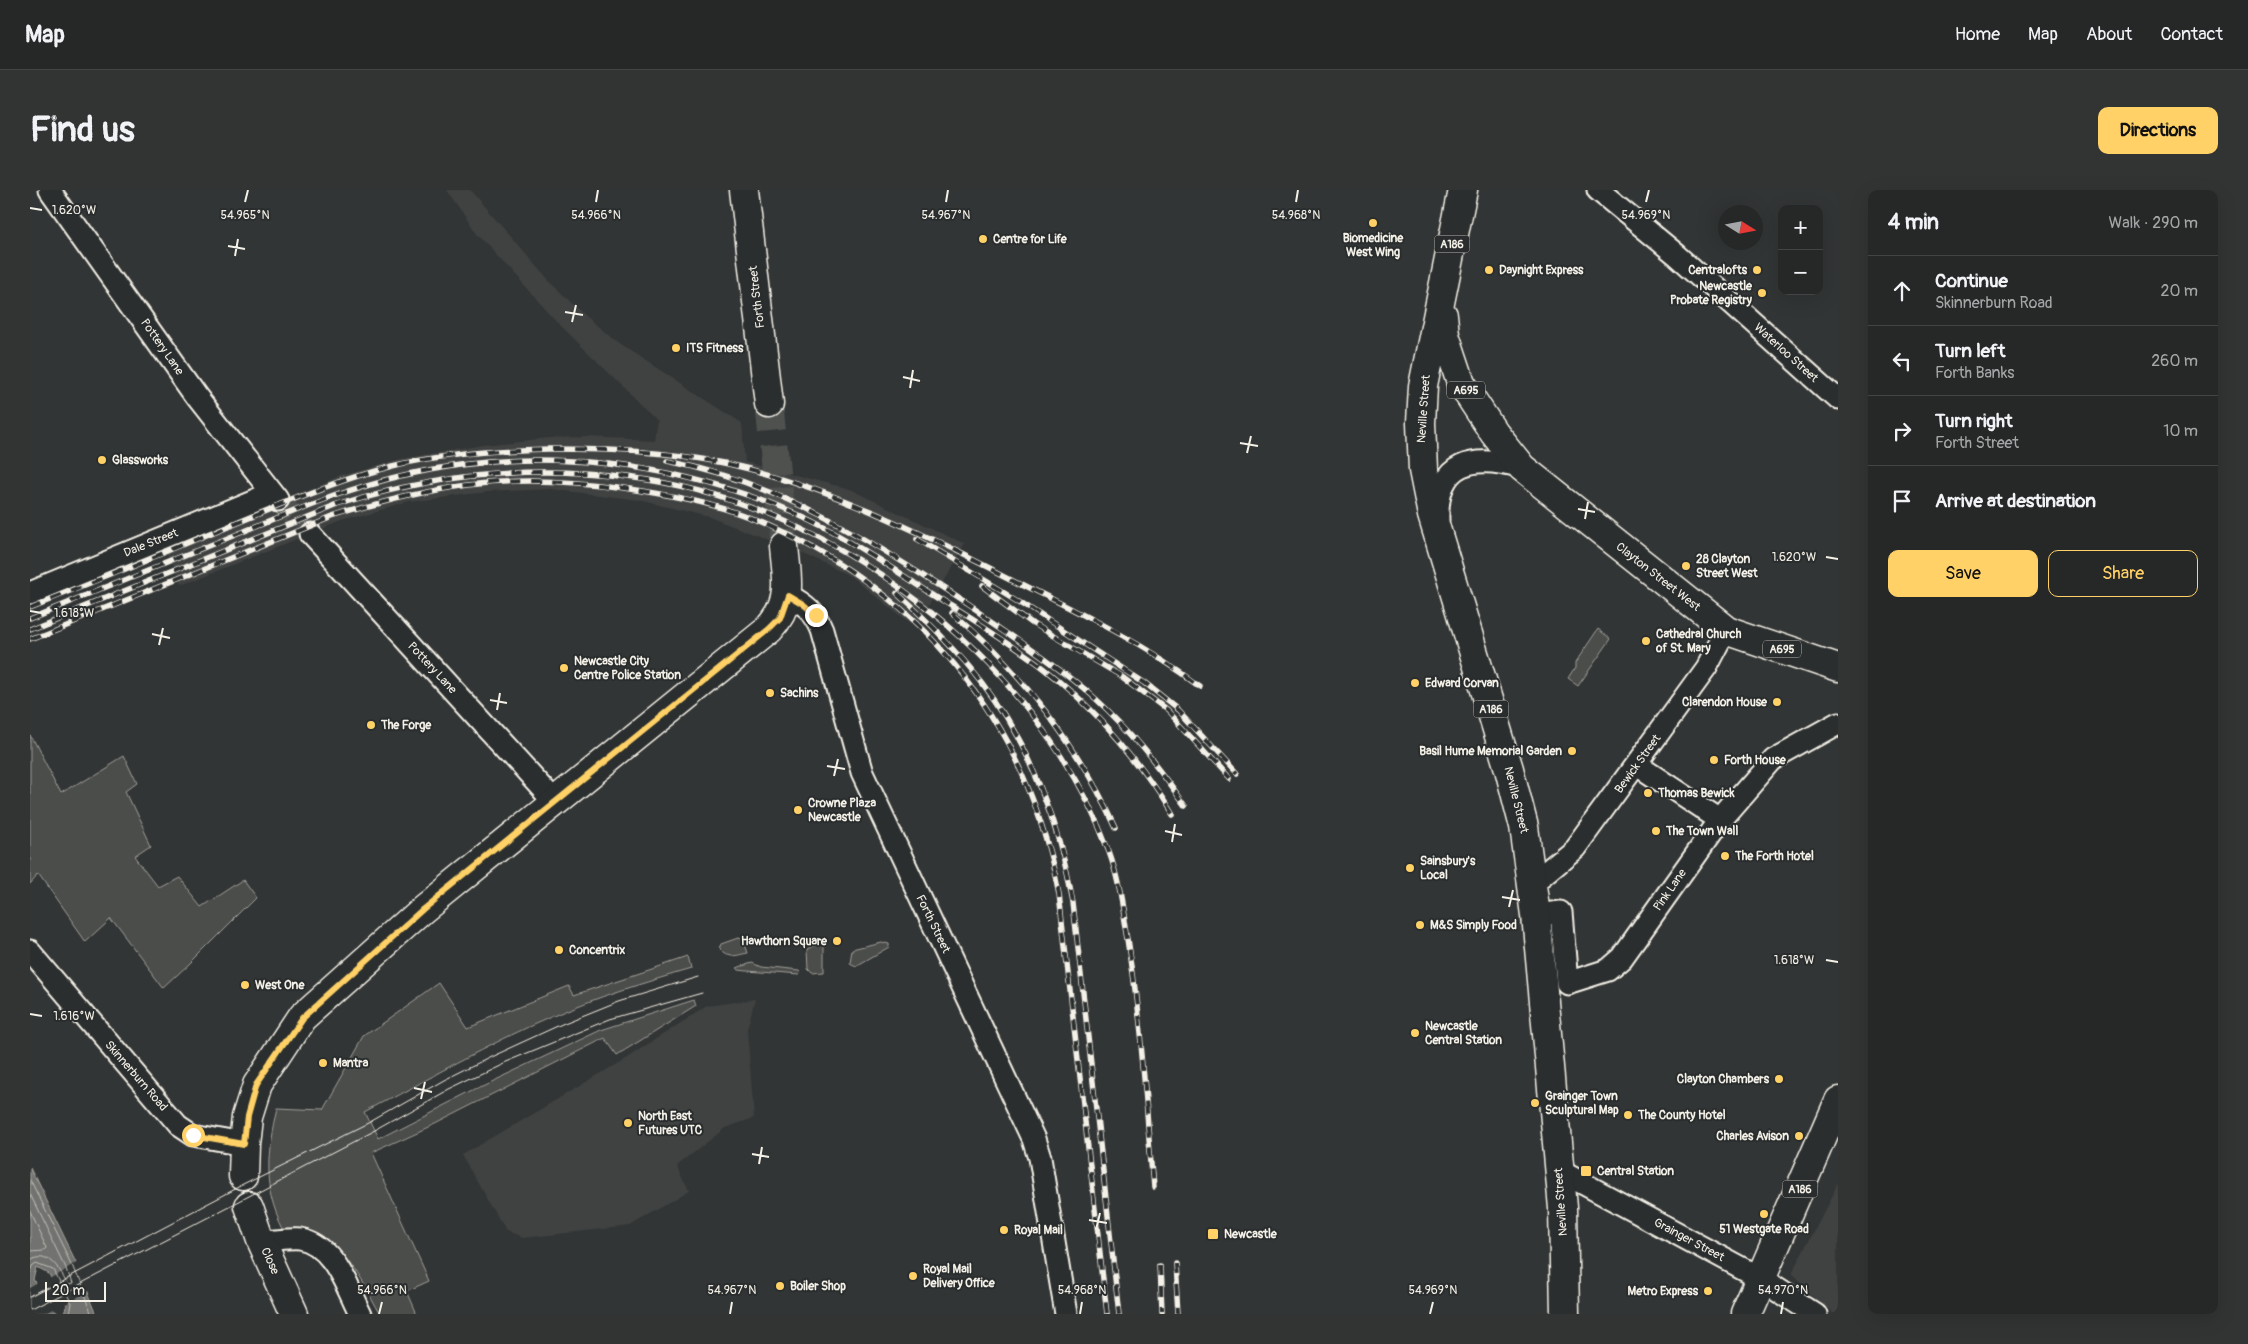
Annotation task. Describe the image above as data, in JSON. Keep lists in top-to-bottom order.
{
  "streets": {
    "main road": [
      "A186",
      "Forth Street",
      "A695",
      "Neville Street",
      "Clayton Street West",
      "Close"
    ],
    "street": [
      "Pottery Lane",
      "Waterloo Street",
      "Dale Street",
      "Bewick Street",
      "Pink Lane",
      "Skinnerburn Road",
      "Grainger Street"
    ]
  },
  "crossings": [
    ["A186", "Neville Street"],
    ["A186", "Clayton Street West"],
    ["A186", "Grainger Street"],
    ["Pottery Lane", "Dale Street"],
    ["Neville Street", "Clayton Street West"],
    ["Neville Street", "Bewick Street"],
    ["Neville Street", "Pink Lane"],
    ["Neville Street", "Grainger Street"],
    ["Clayton Street West", "Bewick Street"]
  ],
  "places": {
    "other": [
      "Biomedicine West Wing",
      "Centre for Life",
      "Daynight Express",
      "Centralofts",
      "Newcastle Probate Registry",
      "ITS Fitness",
      "Glassworks",
      "28 Clayton Street West",
      "Cathedral Church of St. Mary",
      "Newcastle City Centre Police Station",
      "Edward Corvan",
      "Sachins",
      "Clarendon House",
      "The Forge",
      "Basil Hume Memorial Garden",
      "Forth House",
      "Thomas Bewick",
      "Crowne Plaza Newcastle",
      "The Town Wall",
      "The Forth Hotel",
      "Sainsbury's Local",
      "M&S Simply Food",
      "Hawthorn Square",
      "Concentrix",
      "West One",
      "Newcastle Central Station",
      "Mantra",
      "Clayton Chambers",
      "Grainger Town Sculptural Map",
      "The County Hotel",
      "North East Futures UTC",
      "Charles Avison",
      "51 Westgate Road",
      "Royal Mail",
      "Royal Mail Delivery Office",
      "Boiler Shop",
      "Metro Express"
    ],
    "transit": ["Central Station", "Newcastle"]
  },
  "scale_bar": "20 m",
  "north": "right",
  "page": {
    "header": "Map",
    "nav": [
      "Home",
      "Map",
      "About",
      "Contact"
    ],
    "buttons": [
      "Directions",
      ["Save", "Share"]
    ],
    "title": "Find us",
    "heading": ["4 min", "Walk · 290 m"],
    "map_buttons": ["+", "−"],
    "list": [
      ["Continue", "Skinnerburn Road", "20 m"],
      ["Turn left", "Forth Banks", "260 m"],
      ["Turn right", "Forth Street", "10 m"],
      "Arrive at destination"
    ],
    "scale": "20 m"
  },
  "coordinates": [
    "1.620°W",
    "54.965°N",
    "54.966°N",
    "54.967°N",
    "54.968°N",
    "54.969°N",
    "1.618°W",
    "1.616°W",
    "54.970°N"
  ]
}
